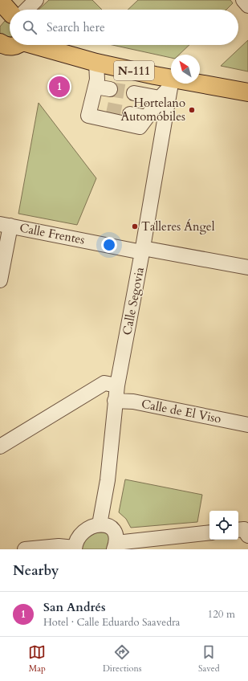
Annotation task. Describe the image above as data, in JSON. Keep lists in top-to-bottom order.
{
  "streets": {
    "main road": ["N-111"],
    "street": ["Calle Frentes", "Calle Segovia", "Calle de El Viso"]
  },
  "crossings": [
    ["Calle Frentes", "Calle Segovia"],
    ["Calle Segovia", "Calle de El Viso"]
  ],
  "places": ["Hortelano Automóbiles", "Talleres Ángel"],
  "north": "top left",
  "page": {
    "search": "Search here",
    "pins": "1",
    "heading": "Nearby",
    "list": [
      {
        "mark": "1",
        "name": "San Andrés",
        "note": "Hotel · Calle Eduardo Saavedra",
        "value": "120 m"
      }
    ],
    "nav": ["Map", "Directions", "Saved"]
  }
}
